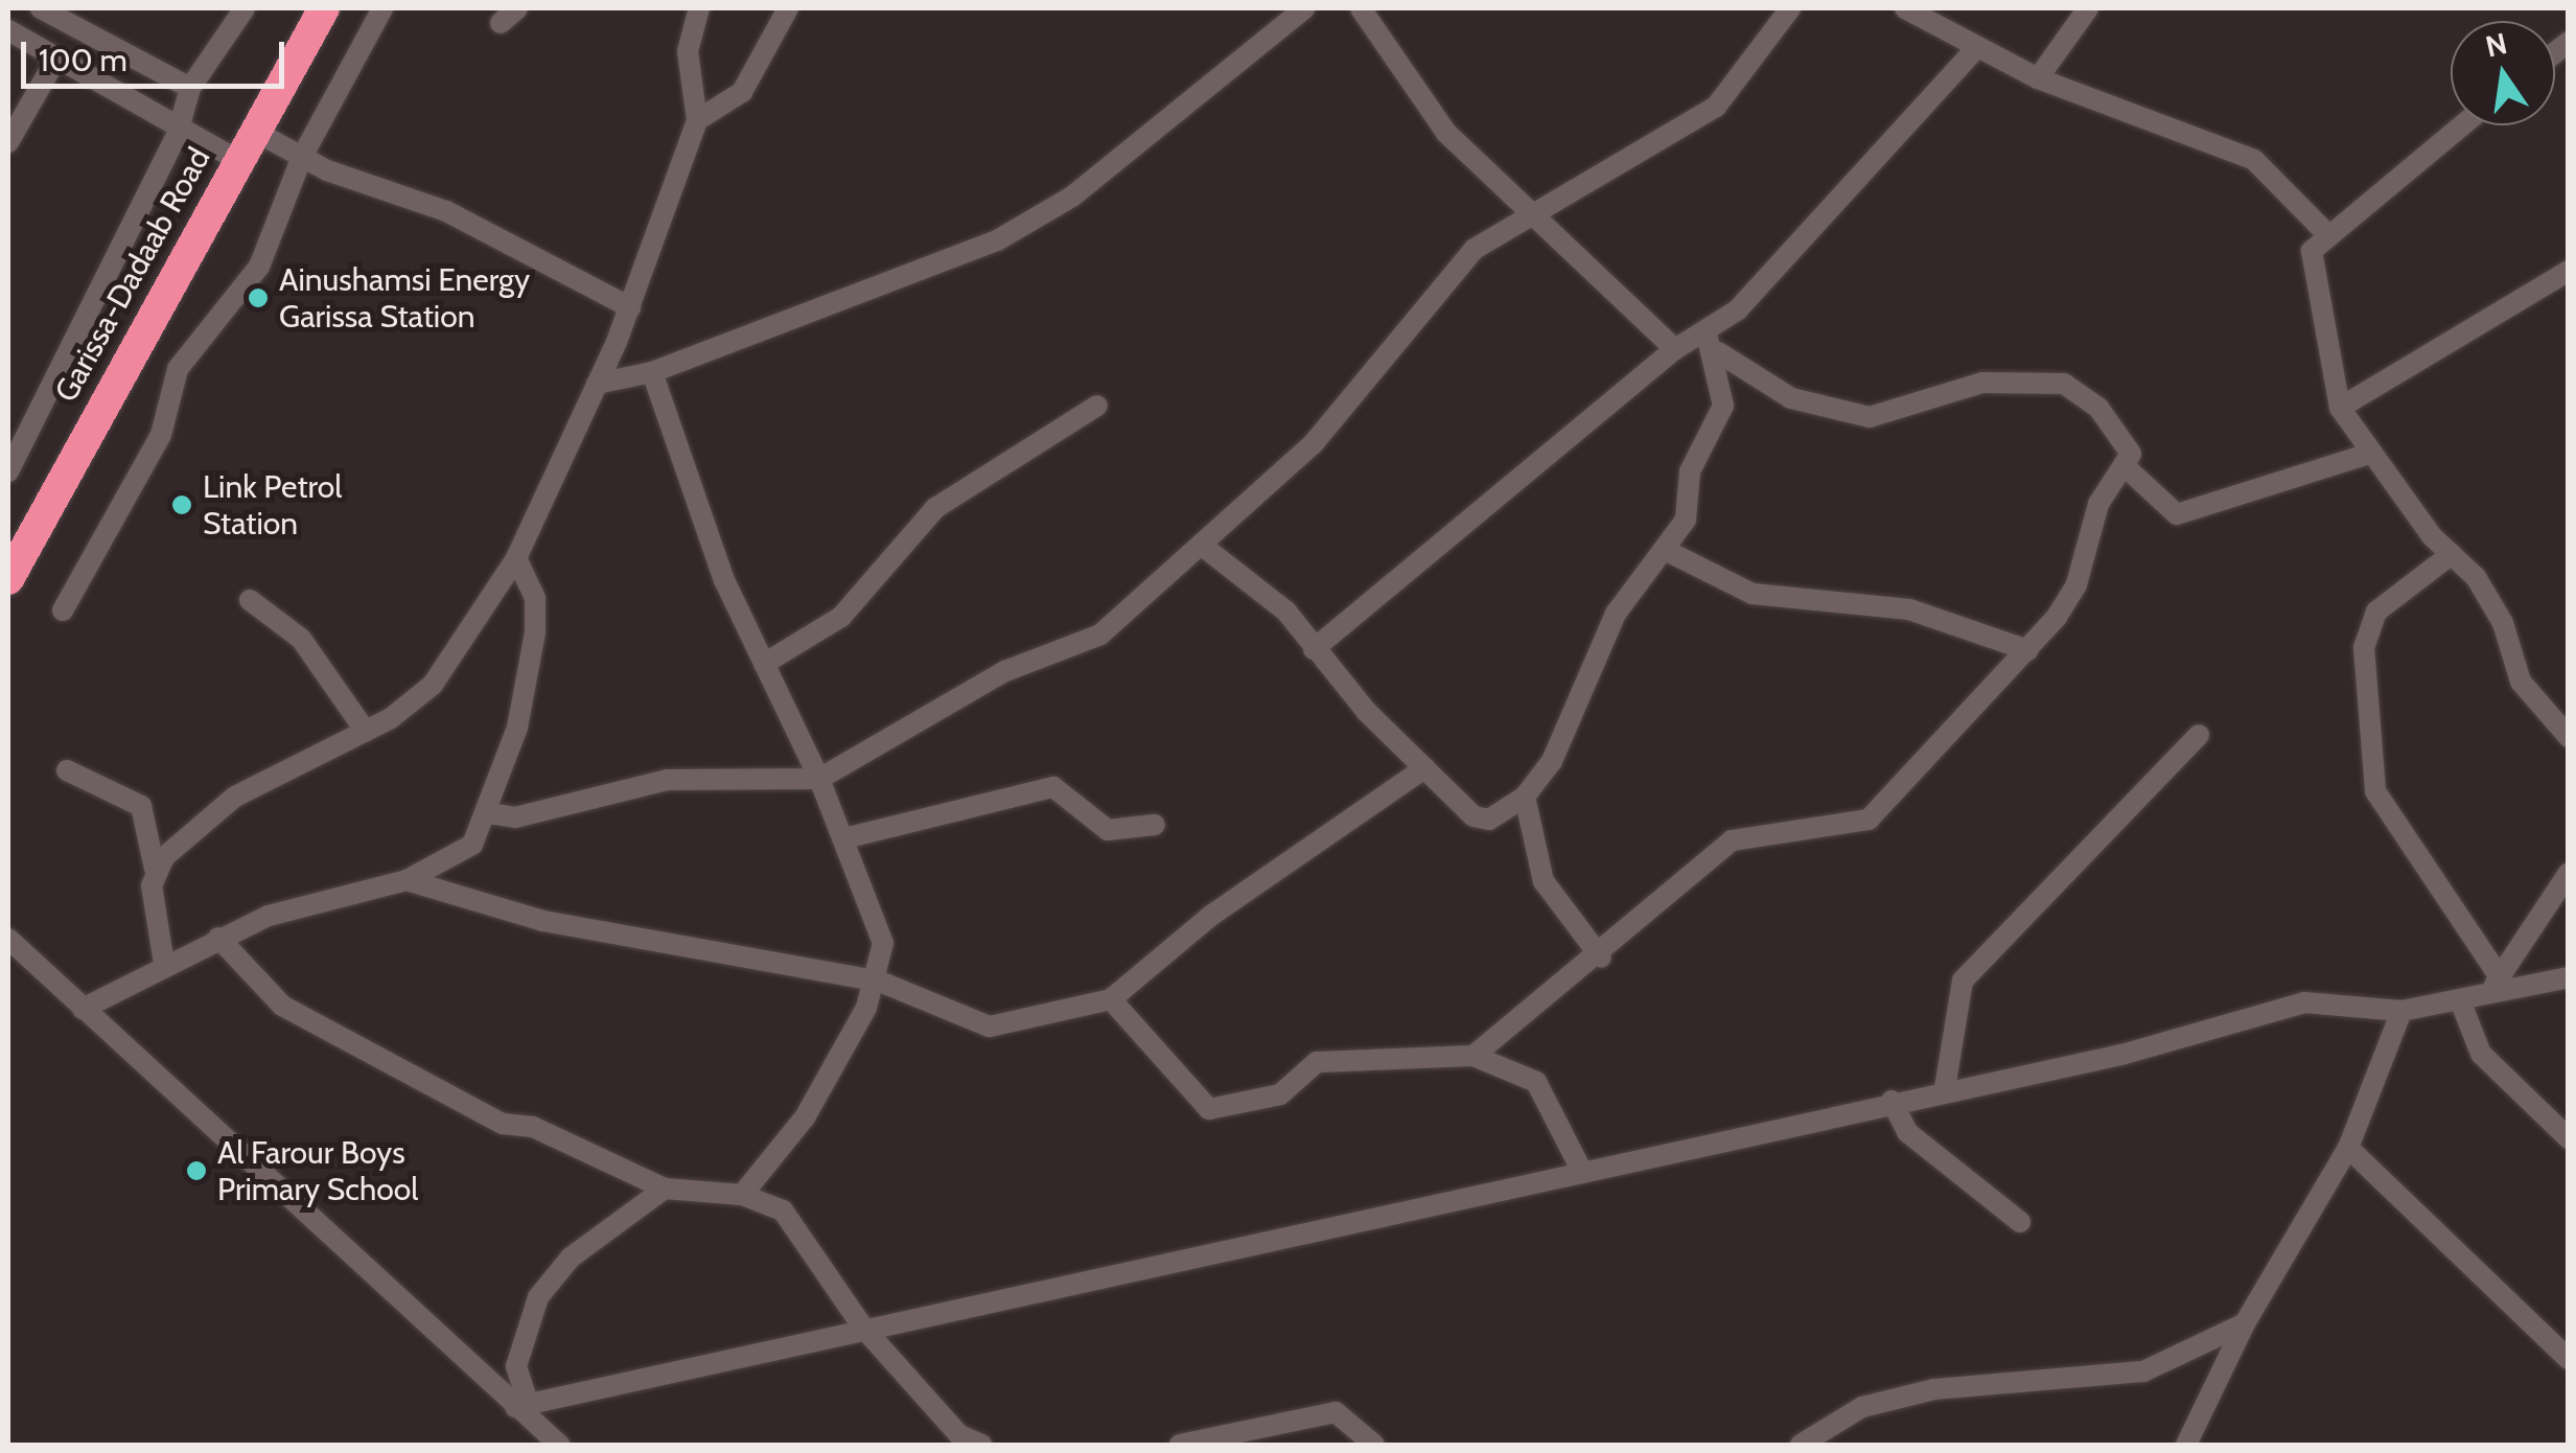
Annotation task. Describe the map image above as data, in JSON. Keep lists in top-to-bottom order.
{
  "streets": {
    "highway": ["Garissa-Dadaab Road"]
  },
  "places": ["Ainushamsi Energy Garissa Station", "Link Petrol Station", "Al Farour Boys Primary School"],
  "scale_bar": "100 m",
  "north": "top"
}
